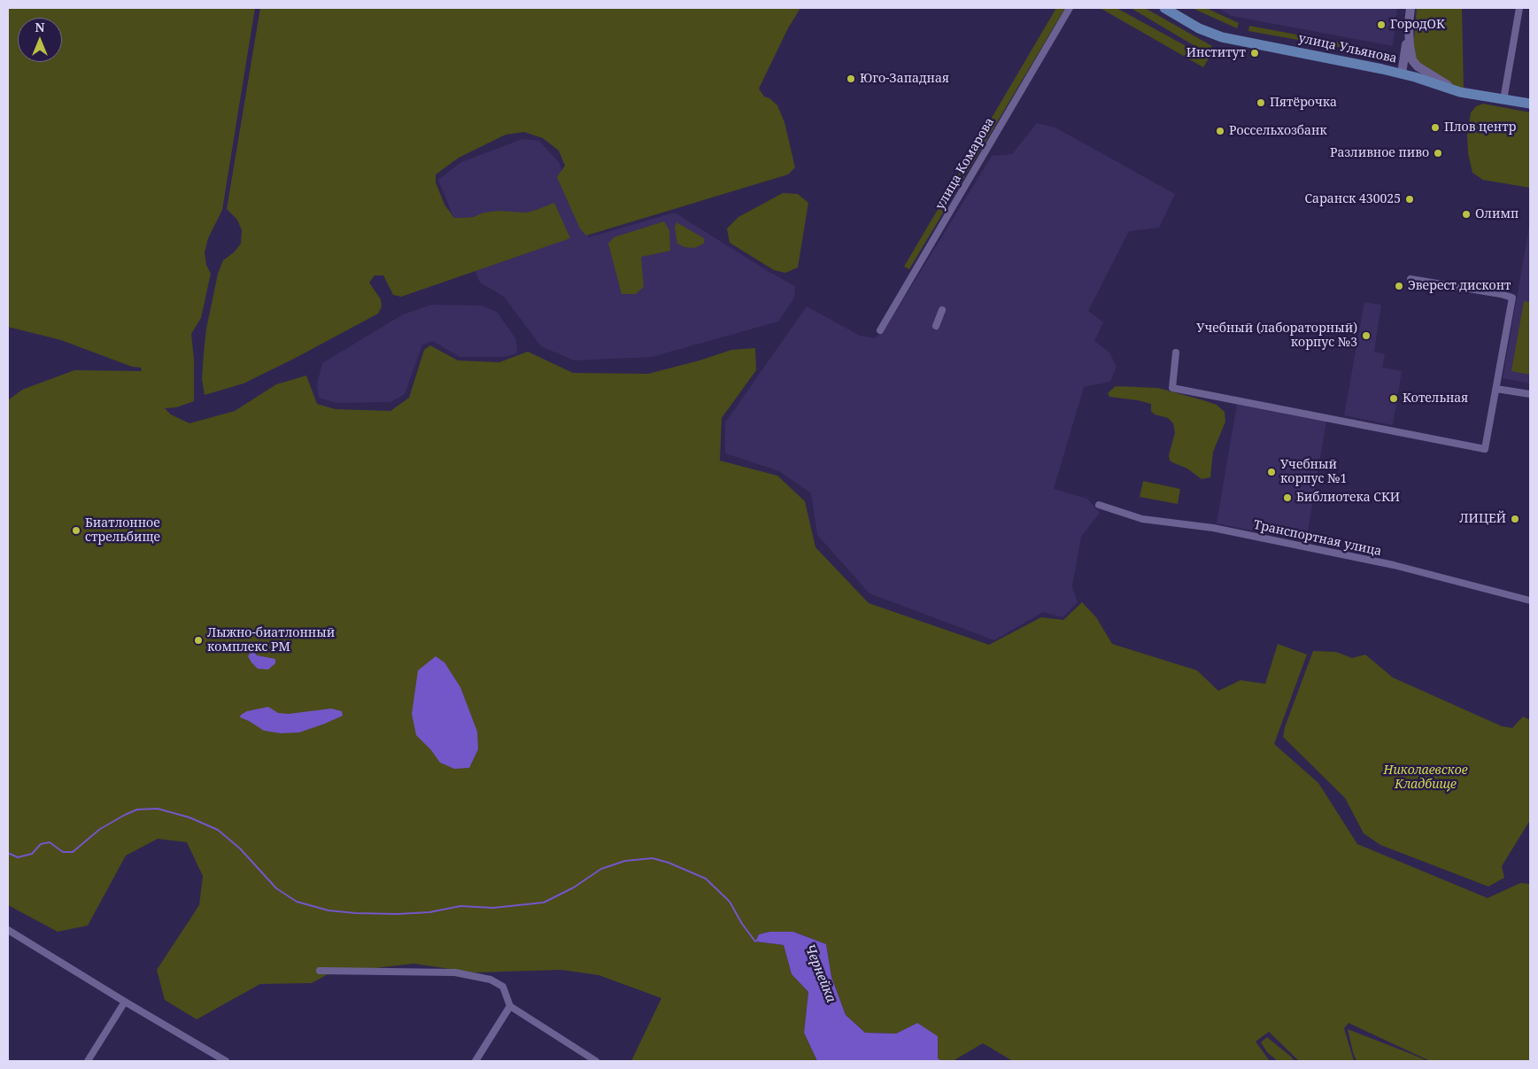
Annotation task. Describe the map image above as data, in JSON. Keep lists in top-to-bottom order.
{
  "streets": {
    "main road": ["улица Ульянова"],
    "street": ["улица Комарова", "Транспортная улица"]
  },
  "water": ["Чернейка"],
  "parks": ["Николаевское Кладбище"],
  "places": [
    "ГородОК",
    "Институт",
    "Юго-Западная",
    "Пятёрочка",
    "Плов центр",
    "Россельхозбанк",
    "Разливное пиво",
    "Саранск 430025",
    "Олимп",
    "Эверест дисконт",
    "Учебный (лабораторный) корпус №3",
    "Котельная",
    "Учебный корпус №1",
    "Библиотека СКИ",
    "ЛИЦЕЙ",
    "Биатлонное стрельбище",
    "Лыжно-биатлонный комплекс РМ"
  ],
  "north": "top"
}
